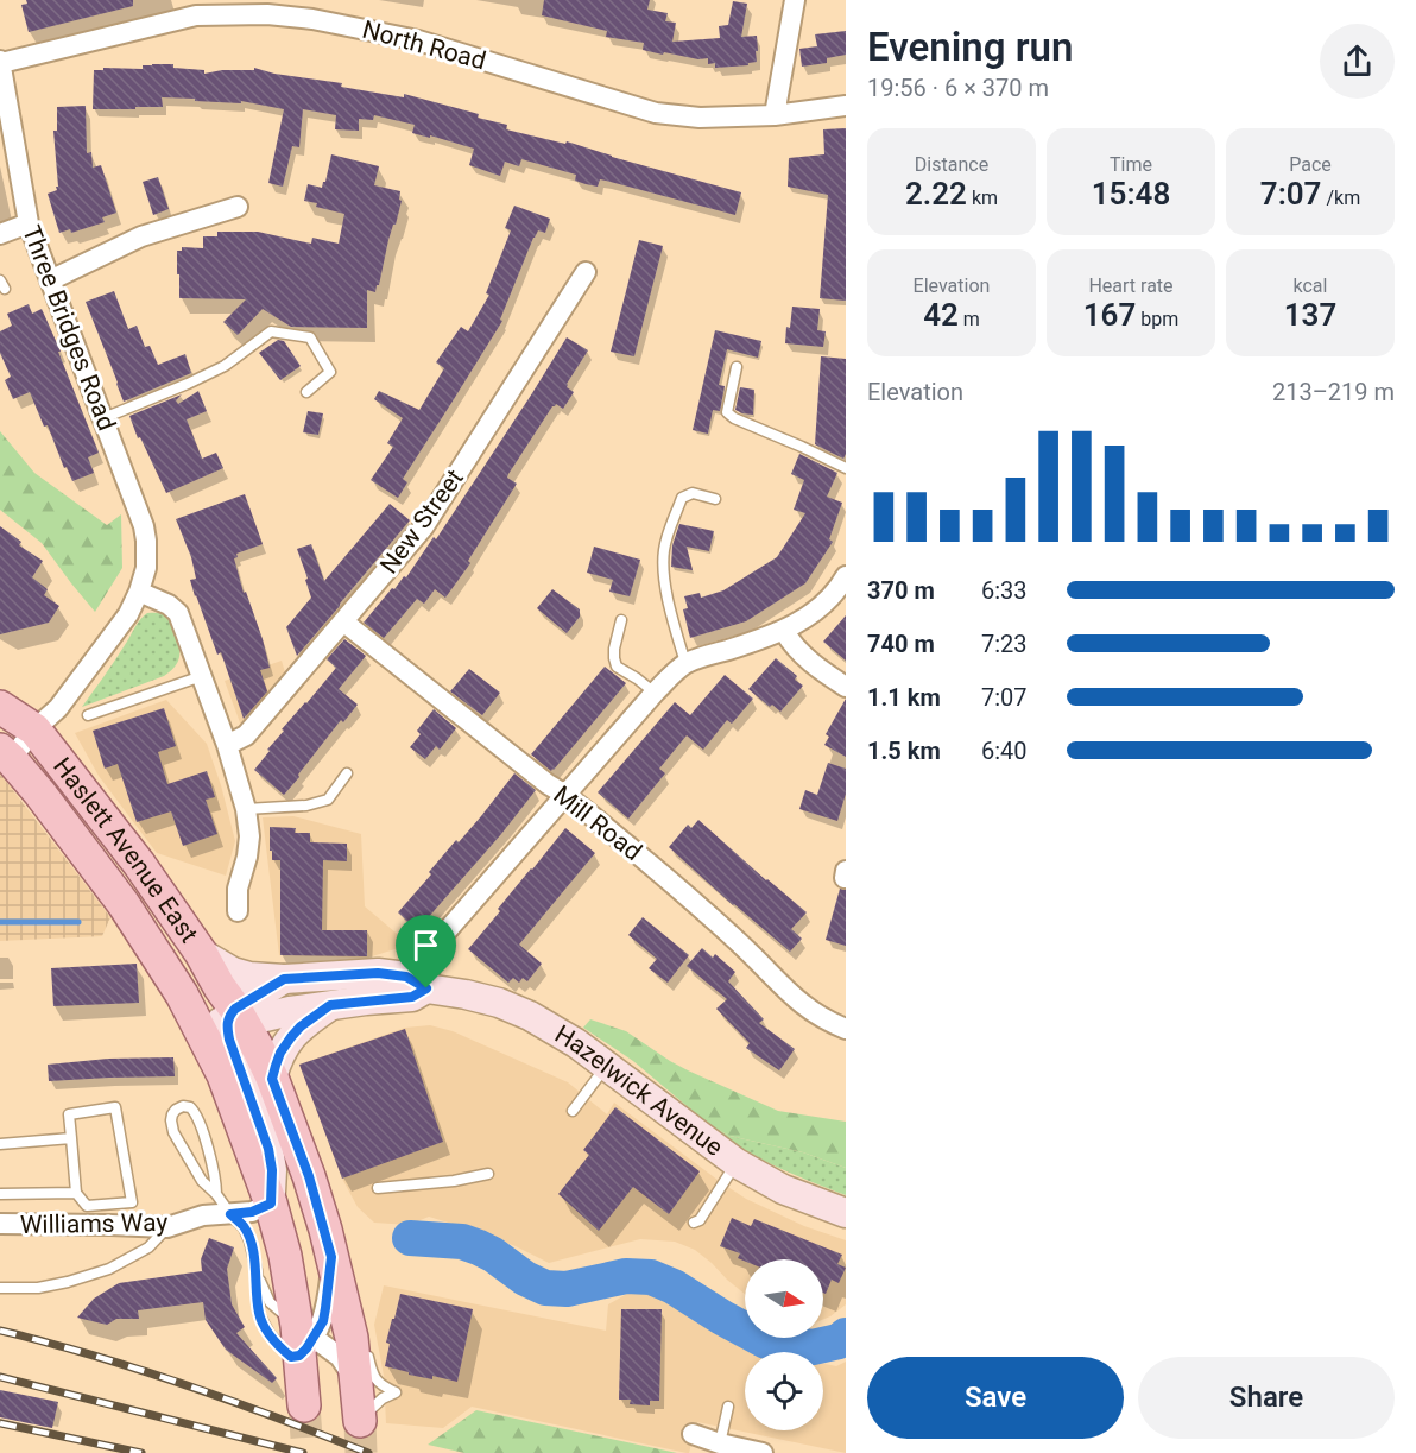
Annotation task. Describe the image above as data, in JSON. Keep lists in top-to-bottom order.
{
  "streets": {
    "main road": ["Haslett Avenue East"],
    "street": [
      "North Road",
      "Three Bridges Road",
      "New Street",
      "Mill Road",
      "Hazelwick Avenue",
      "Williams Way"
    ]
  },
  "crossings": [
    ["North Road", "Three Bridges Road"],
    ["Three Bridges Road", "Haslett Avenue East"],
    ["New Street", "Mill Road"],
    ["Haslett Avenue East", "Hazelwick Avenue"],
    ["Haslett Avenue East", "Williams Way"]
  ],
  "north": "right",
  "page": {
    "heading": ["Evening run", "19:56 · 6 × 370 m"],
    "stats": [
      ["Distance", "2.22 km"],
      ["Time", "15:48"],
      ["Pace", "7:07 /km"],
      ["Elevation", "42 m"],
      ["Heart rate", "167 bpm"],
      ["kcal", "137"]
    ],
    "chart": ["Elevation", "213–219 m"],
    "list": [
      {
        "name": "370 m",
        "note": "6:33"
      },
      {
        "name": "740 m",
        "note": "7:23"
      },
      {
        "name": "1.1 km",
        "note": "7:07"
      },
      {
        "name": "1.5 km",
        "note": "6:40"
      }
    ],
    "buttons": ["Save", "Share"]
  }
}
